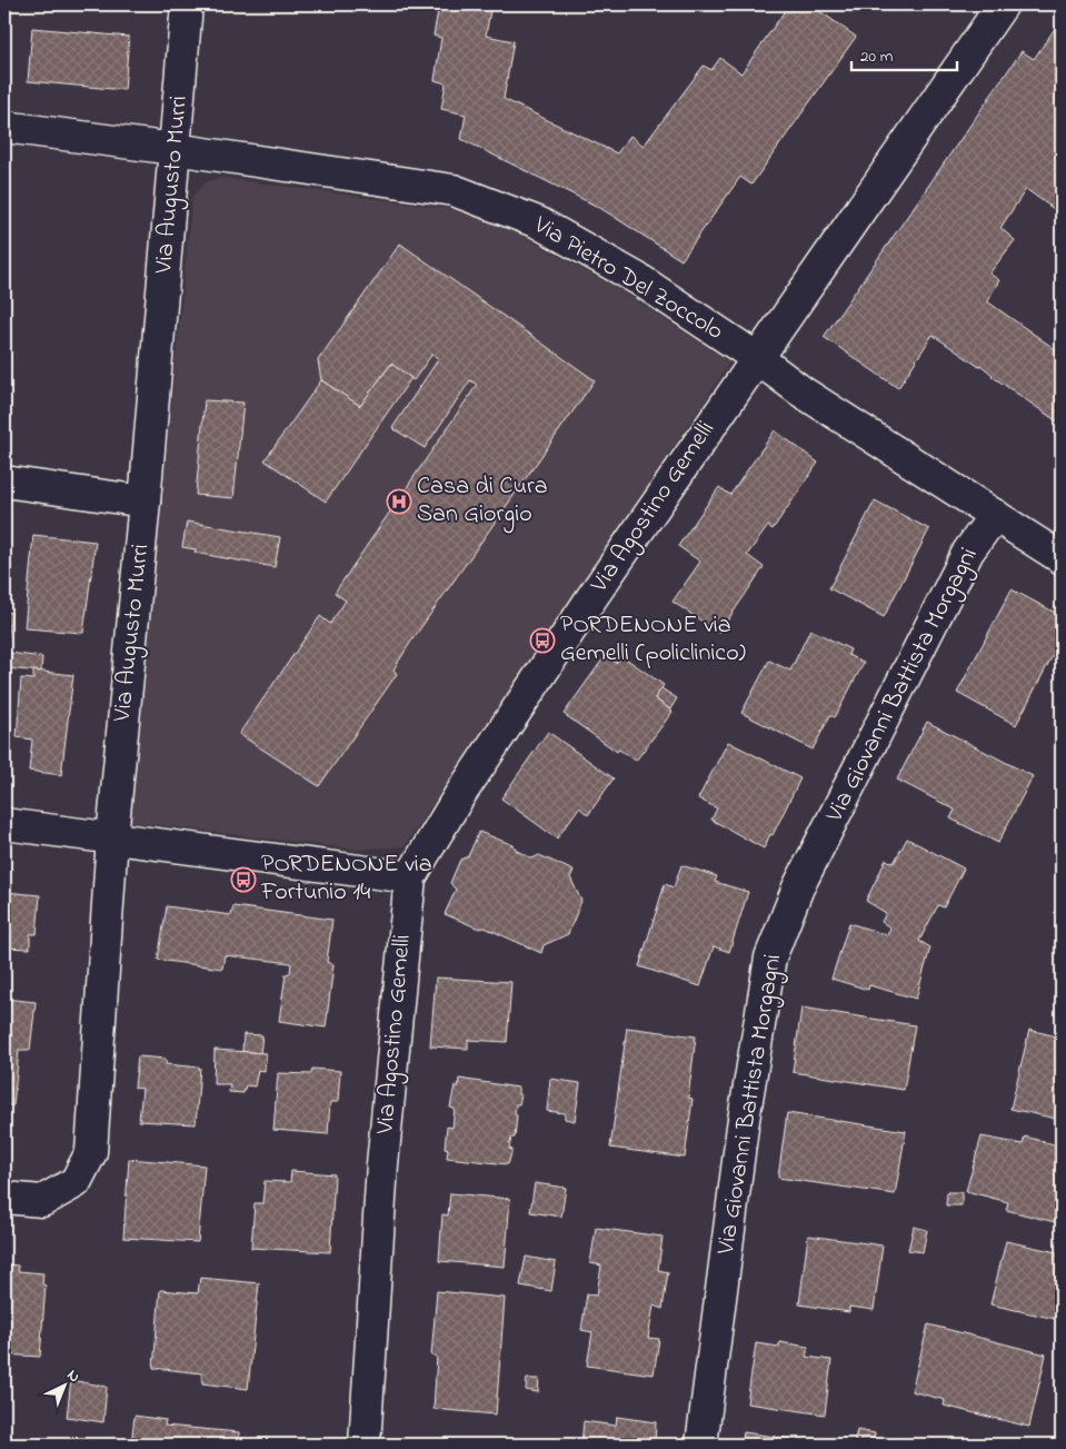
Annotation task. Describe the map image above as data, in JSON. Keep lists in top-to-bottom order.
{
  "streets": {
    "street": [
      "Via Augusto Murri",
      "Via Pietro Del Zoccolo",
      "Via Agostino Gemelli",
      "Via Giovanni Battista Morgagni"
    ]
  },
  "crossings": [
    ["Via Augusto Murri", "Via Pietro Del Zoccolo"],
    ["Via Pietro Del Zoccolo", "Via Agostino Gemelli"],
    ["Via Pietro Del Zoccolo", "Via Giovanni Battista Morgagni"]
  ],
  "places": {
    "hospital": ["Casa di Cura San Giorgio"],
    "bus stop": ["PORDENONE via Gemelli (policlinico)", "PORDENONE via Fortunio 14"]
  },
  "scale_bar": "20 m",
  "north": "top right"
}
